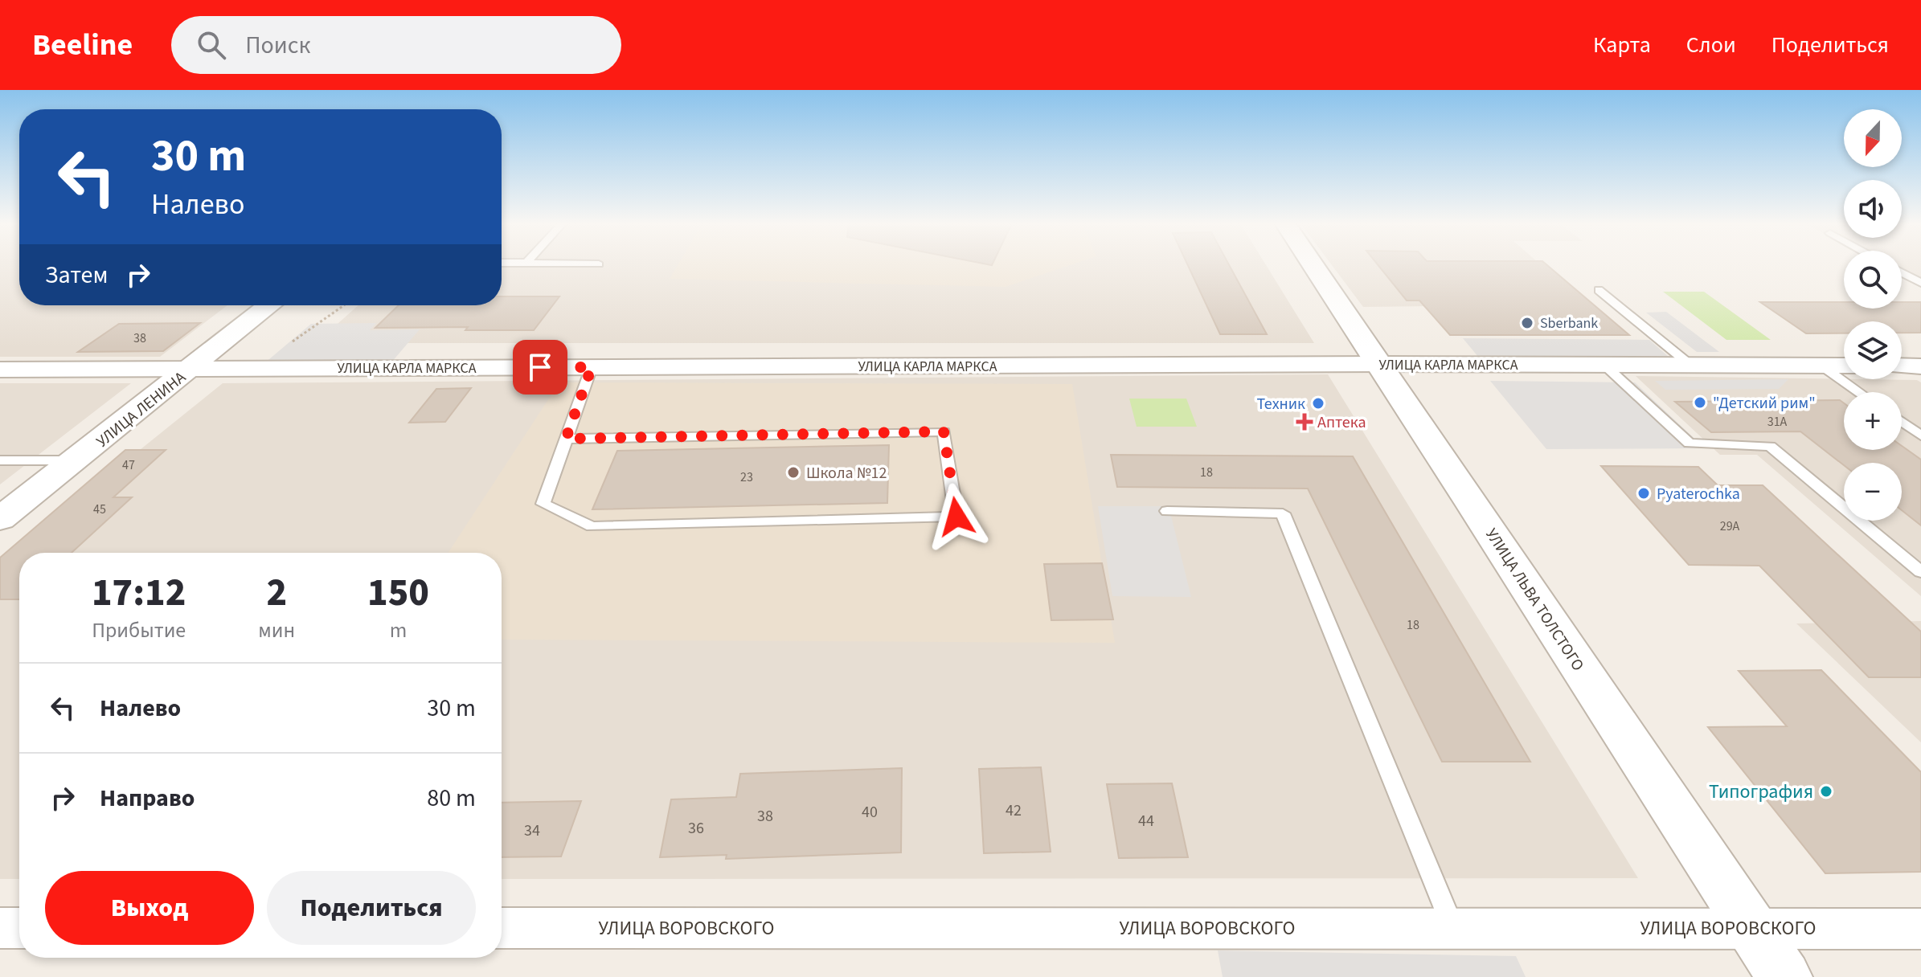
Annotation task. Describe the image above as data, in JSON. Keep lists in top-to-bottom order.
{
  "streets": {
    "street": [
      "УЛИЦА КАРЛА МАРКСА",
      "УЛИЦА ЛЕНИНА",
      "УЛИЦА ЛЬВА ТОЛСТОГО",
      "УЛИЦА ВОРОВСКОГО"
    ]
  },
  "crossings": [
    ["УЛИЦА КАРЛА МАРКСА", "УЛИЦА ЛЕНИНА"],
    ["УЛИЦА КАРЛА МАРКСА", "УЛИЦА ЛЬВА ТОЛСТОГО"],
    ["УЛИЦА ЛЬВА ТОЛСТОГО", "УЛИЦА ВОРОВСКОГО"]
  ],
  "places": {
    "other": [
      "Sberbank",
      "\"Детский рим\"",
      "Техник",
      "Школа №12",
      "Pyaterochka",
      "Типография"
    ],
    "health": ["Аптека"]
  },
  "house_numbers": [
    "38",
    "31А",
    "47",
    "18",
    "23",
    "45",
    "29А",
    "18",
    "42",
    "40",
    "38",
    "44",
    "36",
    "34"
  ],
  "north": "bottom",
  "page": {
    "header": "Beeline",
    "search": "Поиск",
    "nav": ["Карта", "Слои", "Поделиться"],
    "map_buttons": ["+", "−"],
    "turn": ["30 m", "Налево"],
    "then": "Затем",
    "eta": [
      "17:12",
      "Прибытие",
      "2",
      "мин",
      "150",
      "m"
    ],
    "list": [
      {
        "name": "Налево",
        "value": "30 m"
      },
      {
        "name": "Направо",
        "value": "80 m"
      }
    ],
    "buttons": ["Выход", "Поделиться"]
  }
}
